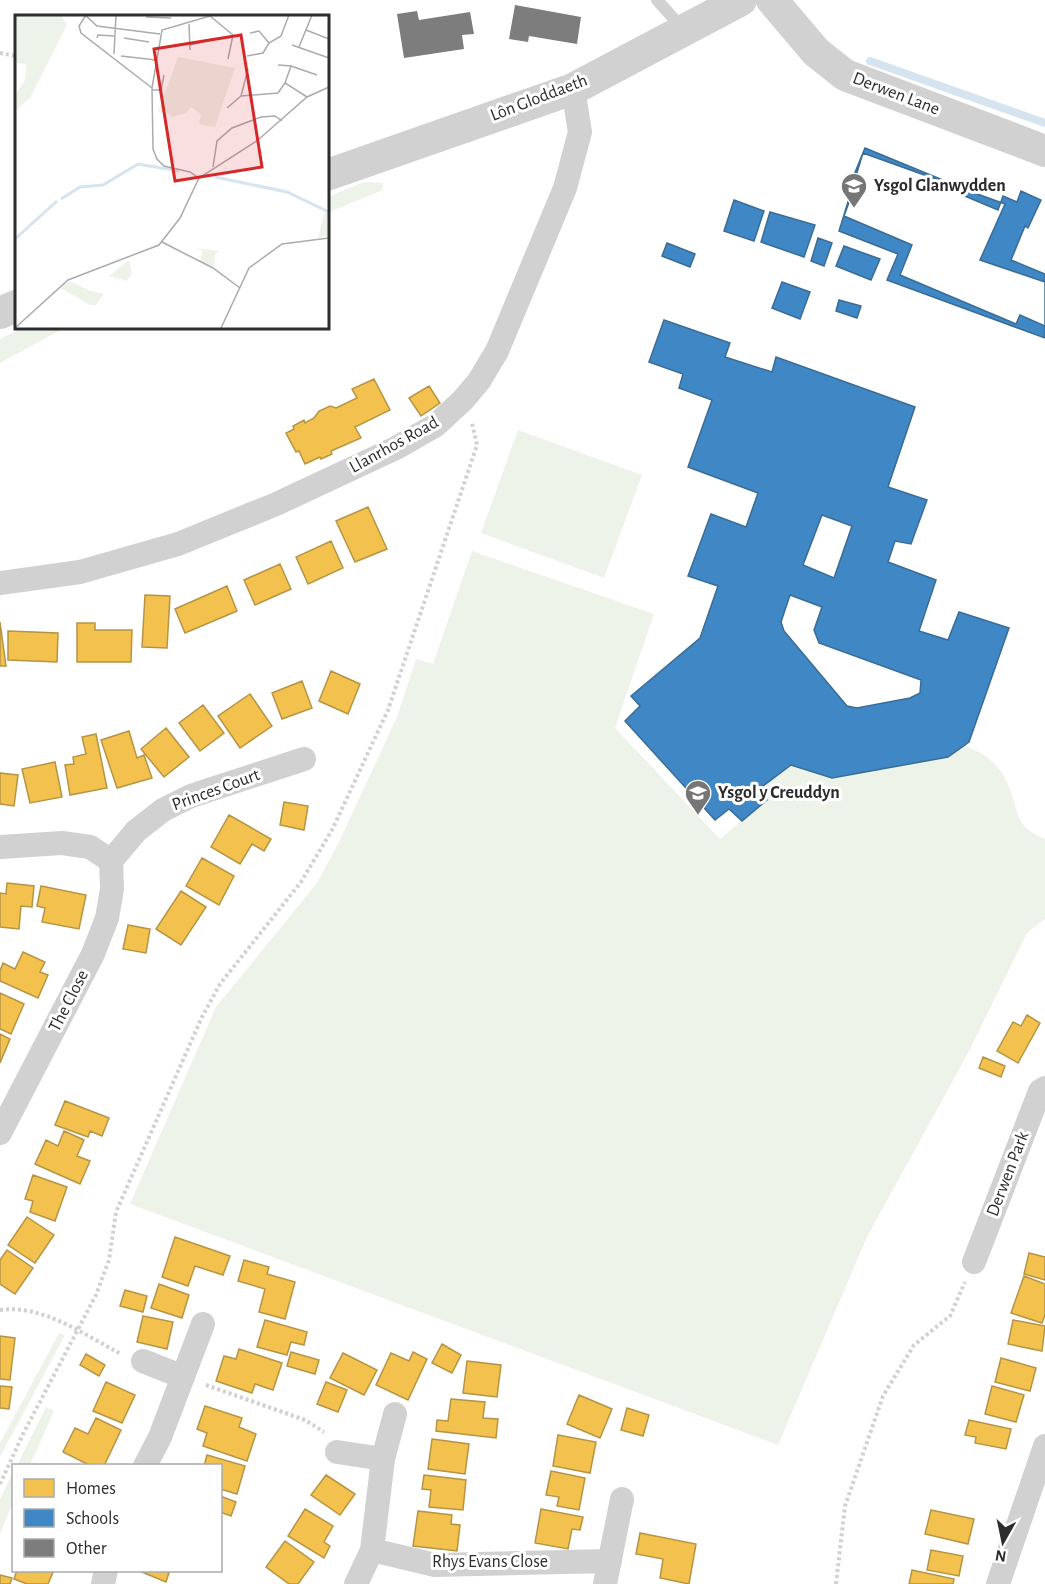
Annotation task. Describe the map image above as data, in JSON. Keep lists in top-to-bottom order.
{
  "streets": {
    "street": [
      "Derwen Lane",
      "Lôn Gloddaeth",
      "Llanrhos Road",
      "Princes Court",
      "The Close",
      "Derwen Park",
      "Rhys Evans Close"
    ]
  },
  "crossings": [
    ["Lôn Gloddaeth", "Llanrhos Road"],
    ["Princes Court", "The Close"]
  ],
  "places": {
    "school or university": ["Ysgol Glanwydden", "Ysgol y Creuddyn"]
  },
  "legend": ["Homes", "Schools", "Other"],
  "north": "bottom"
}
